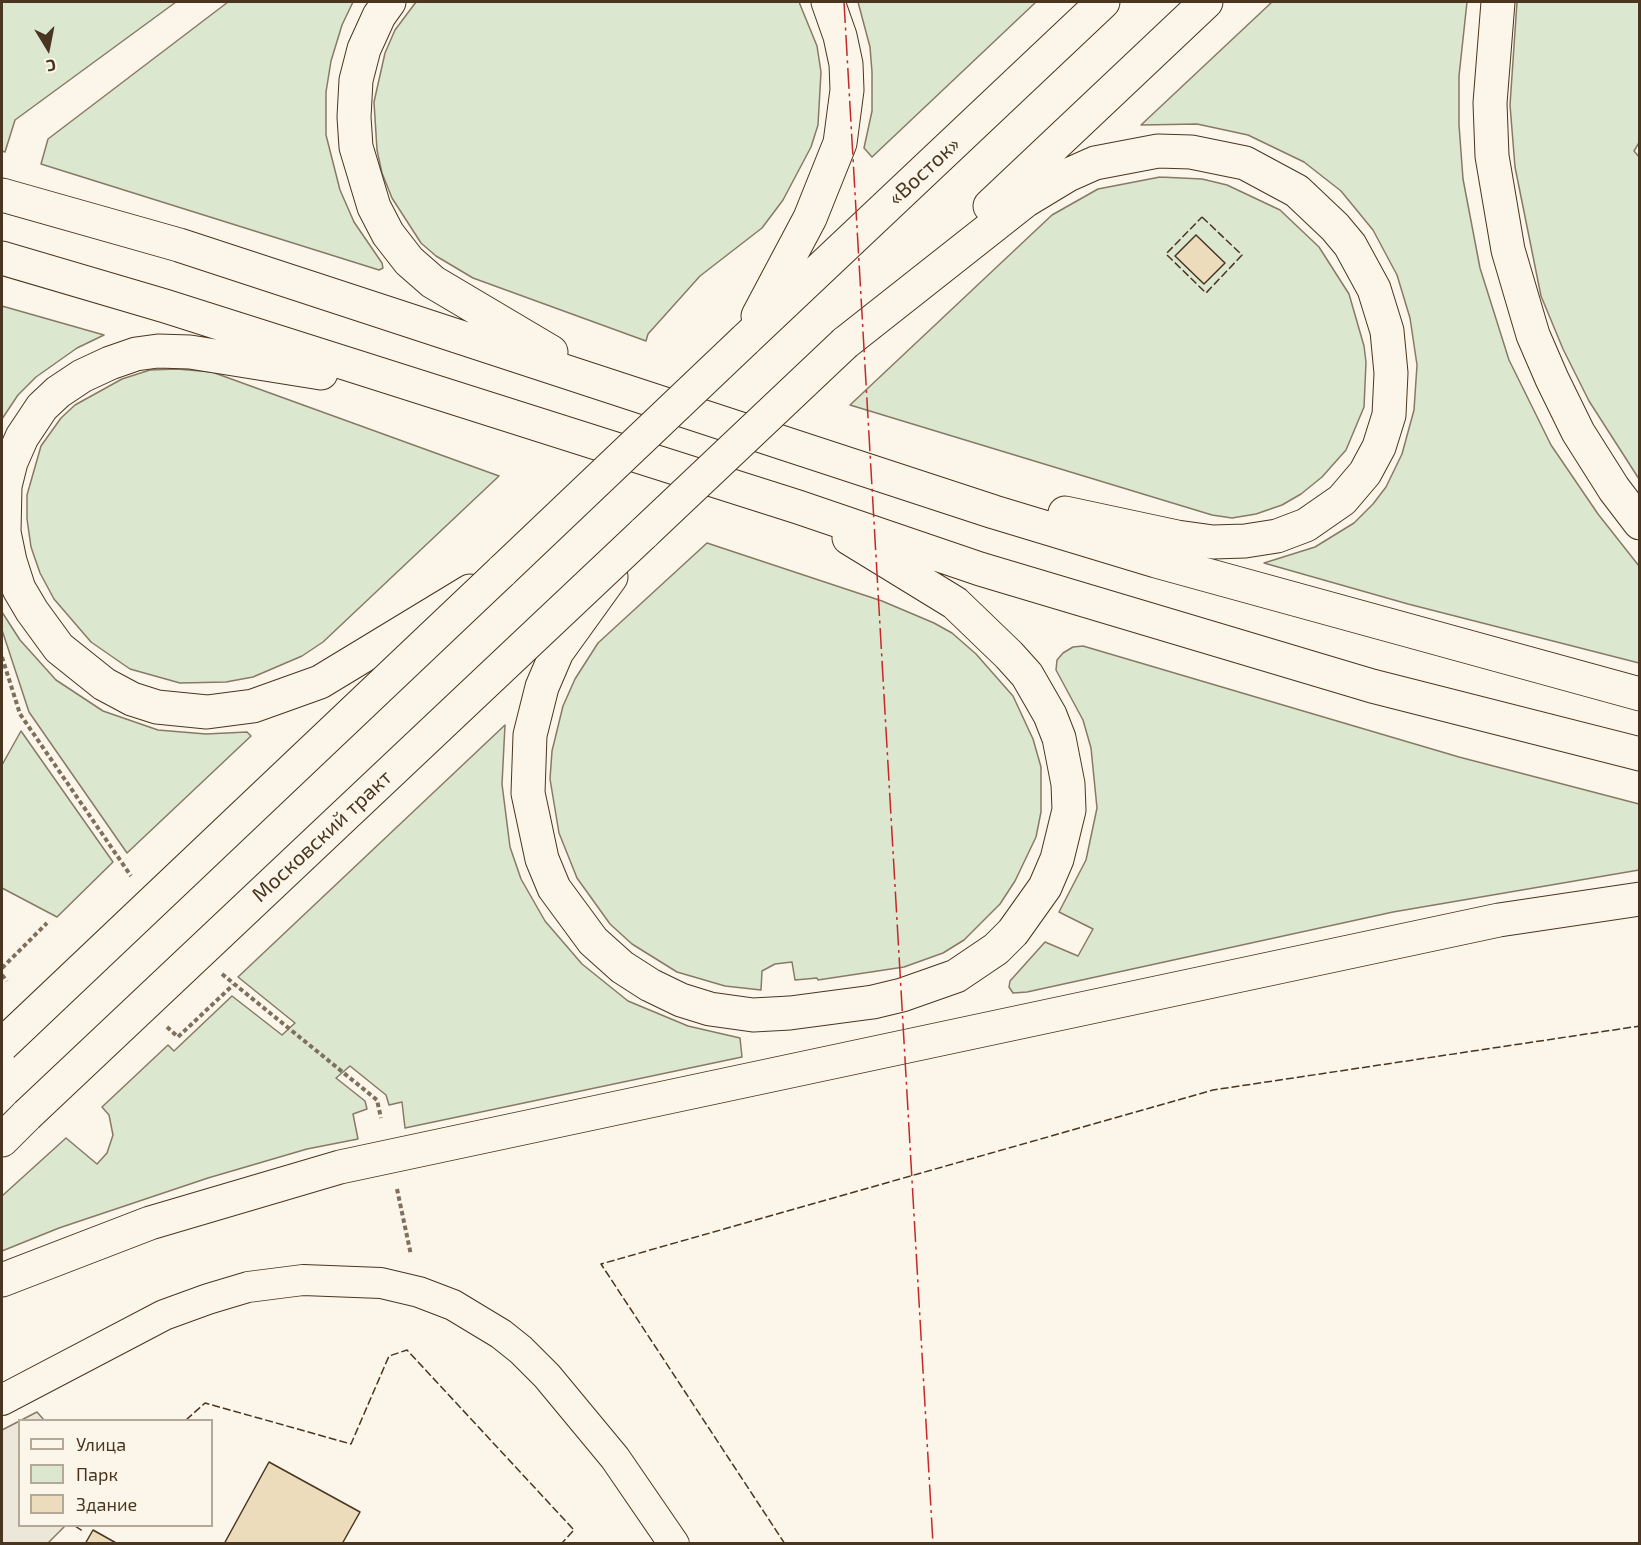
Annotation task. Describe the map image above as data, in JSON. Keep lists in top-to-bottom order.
{
  "streets": {
    "main road": ["«Восток»", "Московский тракт"]
  },
  "legend": ["Улица", "Парк", "Здание"],
  "north": "bottom"
}
